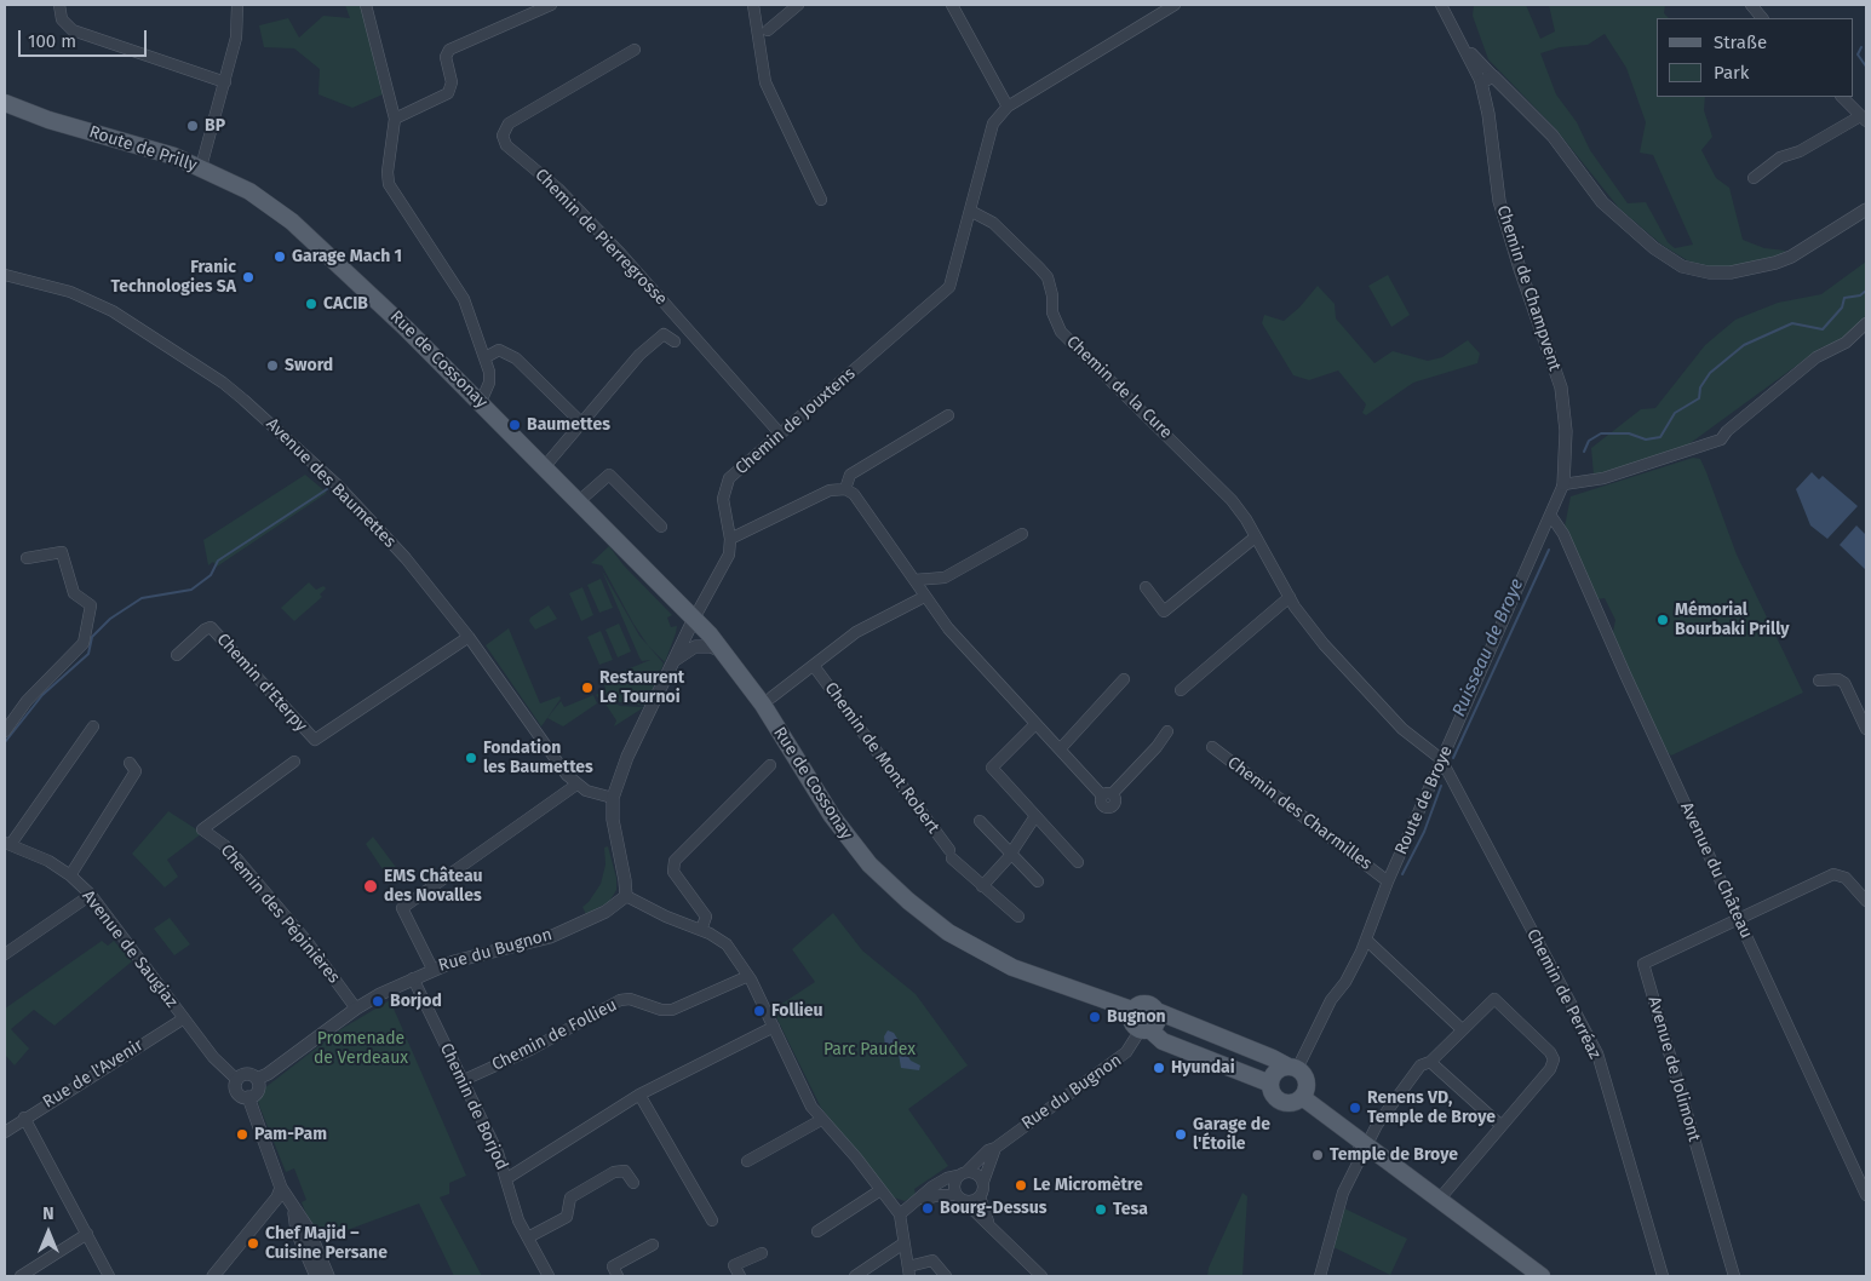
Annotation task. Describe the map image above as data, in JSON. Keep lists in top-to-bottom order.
{
  "streets": {
    "main road": ["Route de Prilly", "Rue de Cossonay"],
    "street": [
      "Chemin de Pierregrosse",
      "Chemin de Champvent",
      "Chemin de la Cure",
      "Chemin de Jouxtens",
      "Avenue des Baumettes",
      "Chemin d'Eterpy",
      "Chemin de Mont Robert",
      "Route de Broye",
      "Chemin des Charmilles",
      "Avenue du Château",
      "Chemin des Pépinières",
      "Avenue de Saugiaz",
      "Rue du Bugnon",
      "Chemin de Perréaz",
      "Chemin de Follieu",
      "Avenue de Jolimont",
      "Rue de l'Avenir",
      "Chemin de Borjod"
    ]
  },
  "crossings": [
    ["Route de Prilly", "Rue de Cossonay"],
    ["Chemin de Pierregrosse", "Chemin de Jouxtens"],
    ["Chemin de Champvent", "Route de Broye"],
    ["Rue de Cossonay", "Chemin de Jouxtens"],
    ["Rue de Cossonay", "Route de Broye"],
    ["Rue de Cossonay", "Rue du Bugnon"],
    ["Chemin de la Cure", "Chemin de Jouxtens"],
    ["Chemin de la Cure", "Route de Broye"],
    ["Chemin de la Cure", "Chemin de Perréaz"],
    ["Chemin de Jouxtens", "Avenue des Baumettes"],
    ["Chemin de Jouxtens", "Rue du Bugnon"],
    ["Avenue des Baumettes", "Chemin d'Eterpy"],
    ["Route de Broye", "Chemin des Charmilles"],
    ["Route de Broye", "Avenue du Château"],
    ["Route de Broye", "Chemin de Perréaz"],
    ["Avenue du Château", "Avenue de Jolimont"],
    ["Chemin des Pépinières", "Rue du Bugnon"],
    ["Avenue de Saugiaz", "Rue du Bugnon"],
    ["Avenue de Saugiaz", "Rue de l'Avenir"],
    ["Rue du Bugnon", "Chemin de Borjod"],
    ["Chemin de Follieu", "Chemin de Borjod"]
  ],
  "water": ["Ruisseau de Broye"],
  "parks": ["Promenade de Verdeaux", "Parc Paudex"],
  "places": [
    "BP",
    "Garage Mach 1",
    "Franic Technologies SA",
    "CACIB",
    "Sword",
    "Baumettes",
    "Mémorial Bourbaki Prilly",
    "Restaurent Le Tournoi",
    "Fondation les Baumettes",
    "EMS Château des Novalles",
    "Borjod",
    "Follieu",
    "Bugnon",
    "Hyundai",
    "Renens VD, Temple de Broye",
    "Pam-Pam",
    "Garage de l'Étoile",
    "Temple de Broye",
    "Le Micromètre",
    "Bourg-Dessus",
    "Tesa",
    "Chef Majid – Cuisine Persane"
  ],
  "legend": ["Straße", "Park"],
  "scale_bar": "100 m",
  "north": "top"
}
